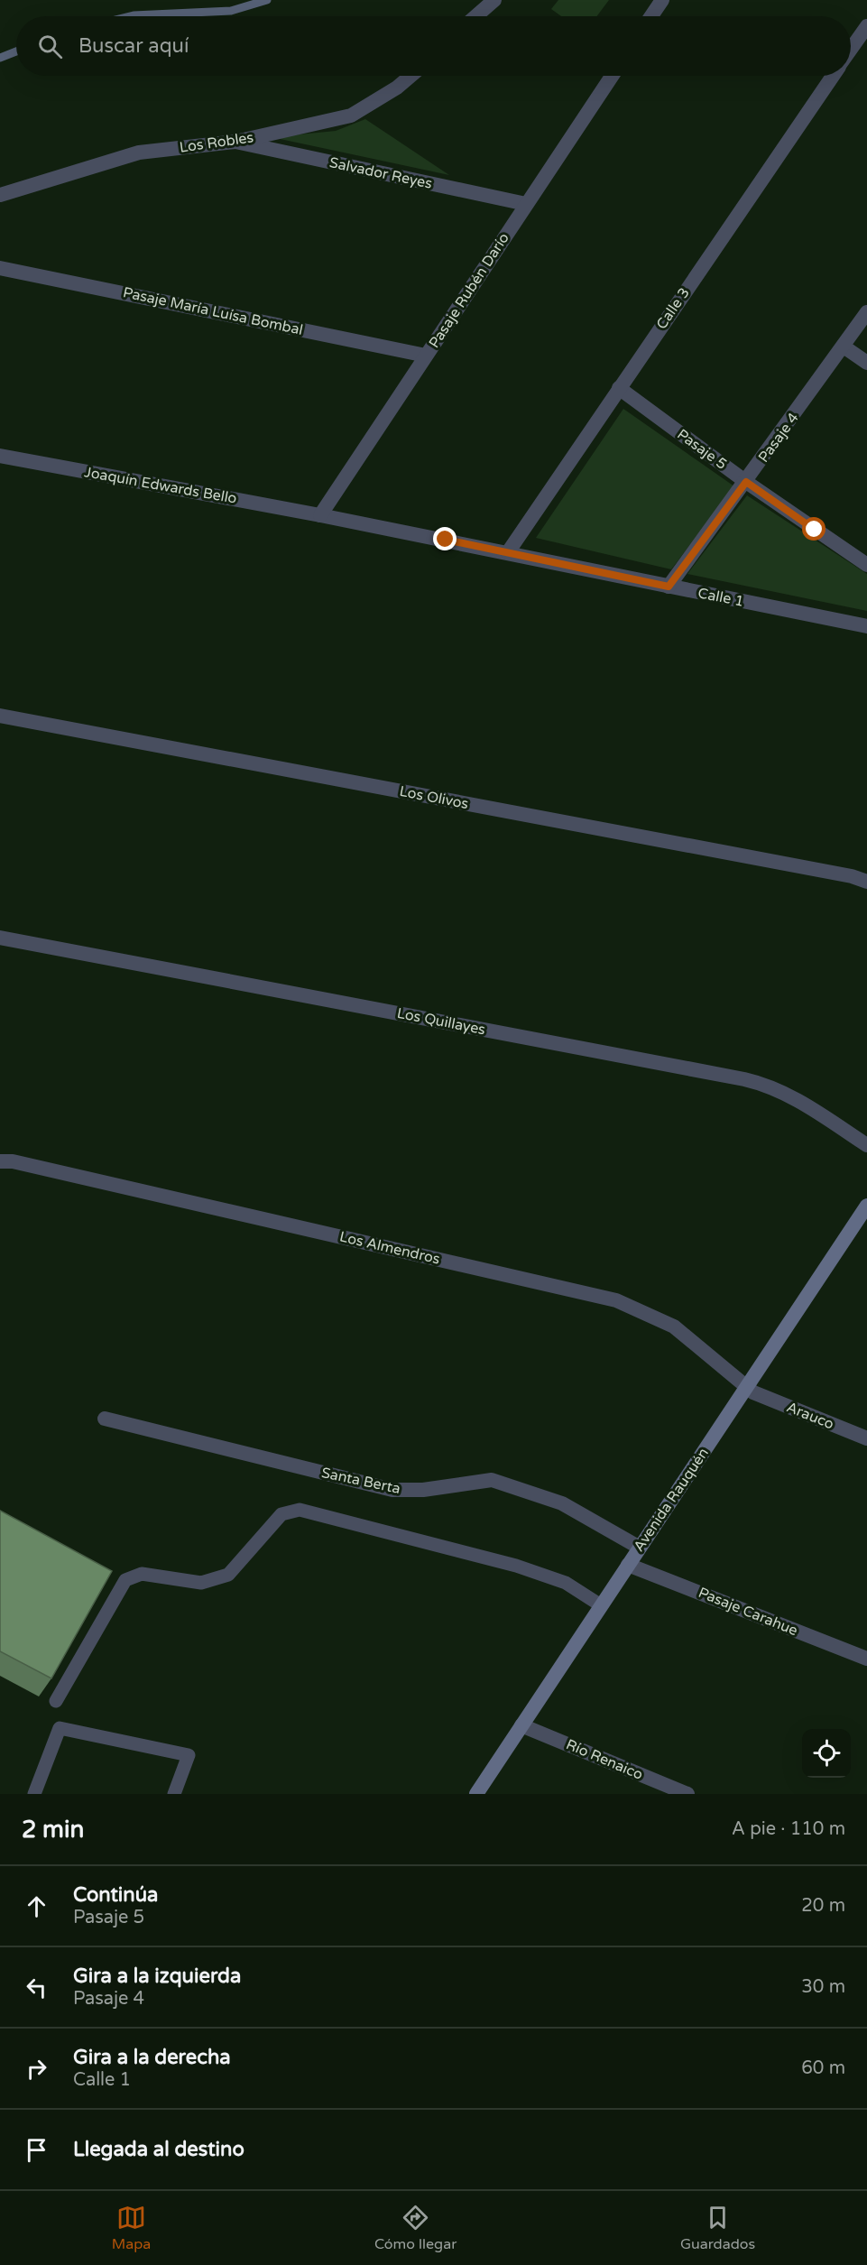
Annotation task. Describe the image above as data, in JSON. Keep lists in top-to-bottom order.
{
  "streets": {
    "main road": ["Avenida Rauquén"],
    "street": [
      "Los Robles",
      "Salvador Reyes",
      "Pasaje Rubén Darío",
      "Calle 3",
      "Pasaje María Luísa Bombal",
      "Pasaje 4",
      "Pasaje 5",
      "Joaquín Edwards Bello",
      "Calle 1",
      "Los Olivos",
      "Los Quillayes",
      "Los Almendros",
      "Arauco",
      "Santa Berta",
      "Pasaje Carahue",
      "Río Renaico"
    ]
  },
  "crossings": [
    ["Los Robles", "Salvador Reyes"],
    ["Salvador Reyes", "Pasaje Rubén Darío"],
    ["Pasaje Rubén Darío", "Pasaje María Luísa Bombal"],
    ["Pasaje Rubén Darío", "Joaquín Edwards Bello"],
    ["Pasaje Rubén Darío", "Calle 1"],
    ["Calle 3", "Pasaje 5"],
    ["Calle 3", "Calle 1"],
    ["Pasaje 4", "Pasaje 5"],
    ["Pasaje 4", "Calle 1"],
    ["Joaquín Edwards Bello", "Calle 1"],
    ["Los Almendros", "Arauco"],
    ["Los Almendros", "Avenida Rauquén"],
    ["Arauco", "Avenida Rauquén"],
    ["Santa Berta", "Avenida Rauquén"],
    ["Avenida Rauquén", "Pasaje Carahue"],
    ["Avenida Rauquén", "Río Renaico"]
  ],
  "page": {
    "search": "Buscar aquí",
    "heading": ["2 min", "A pie · 110 m"],
    "list": [
      ["Continúa", "Pasaje 5", "20 m"],
      ["Gira a la izquierda", "Pasaje 4", "30 m"],
      ["Gira a la derecha", "Calle 1", "60 m"],
      "Llegada al destino"
    ],
    "nav": ["Mapa", "Cómo llegar", "Guardados"]
  }
}
